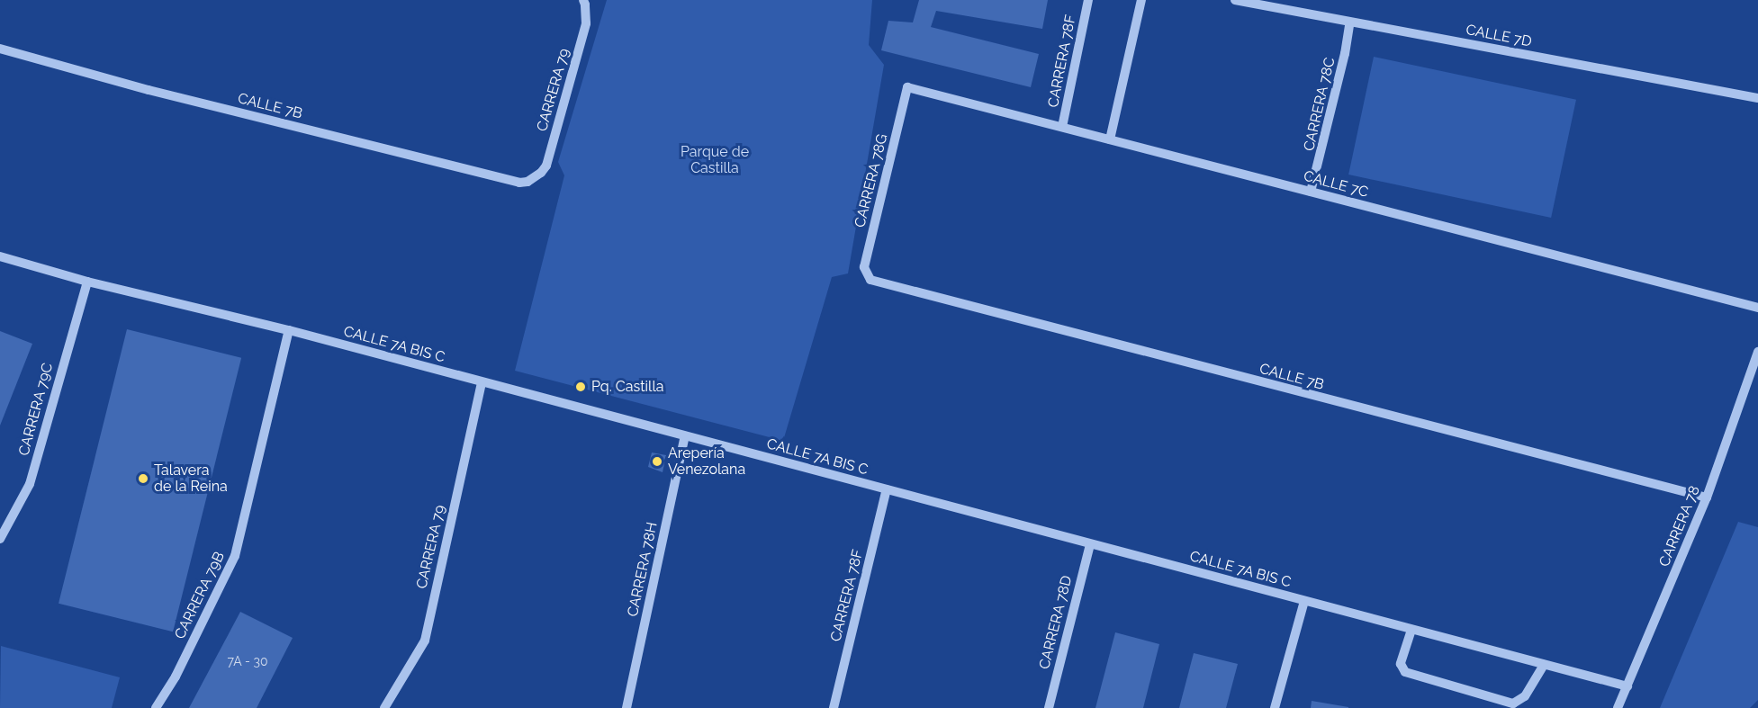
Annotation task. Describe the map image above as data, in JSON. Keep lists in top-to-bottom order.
{
  "streets": {
    "street": [
      "CALLE 7D",
      "CARRERA 78F",
      "CARRERA 79",
      "CARRERA 78C",
      "CALLE 7B",
      "CARRERA 78G",
      "CALLE 7C",
      "CALLE 7A BIS C",
      "CARRERA 79C",
      "CARRERA 78",
      "CARRERA 78H",
      "CARRERA 79B",
      "CARRERA 78D"
    ]
  },
  "crossings": [
    ["CALLE 7D", "CARRERA 78C"],
    ["CARRERA 78F", "CALLE 7C"],
    ["CARRERA 78F", "CALLE 7A BIS C"],
    ["CARRERA 79", "CALLE 7B"],
    ["CARRERA 79", "CALLE 7A BIS C"],
    ["CARRERA 78C", "CALLE 7C"],
    ["CALLE 7B", "CARRERA 78G"],
    ["CALLE 7B", "CARRERA 78"],
    ["CARRERA 78G", "CALLE 7C"],
    ["CALLE 7A BIS C", "CARRERA 79C"],
    ["CALLE 7A BIS C", "CARRERA 78"],
    ["CALLE 7A BIS C", "CARRERA 78H"],
    ["CALLE 7A BIS C", "CARRERA 79B"],
    ["CALLE 7A BIS C", "CARRERA 78D"]
  ],
  "parks": ["Parque de Castilla"],
  "places": ["Pq. Castilla", "Arepería Venezolana", "Talavera de la Reina"],
  "house_numbers": ["7A - 30"]
}
